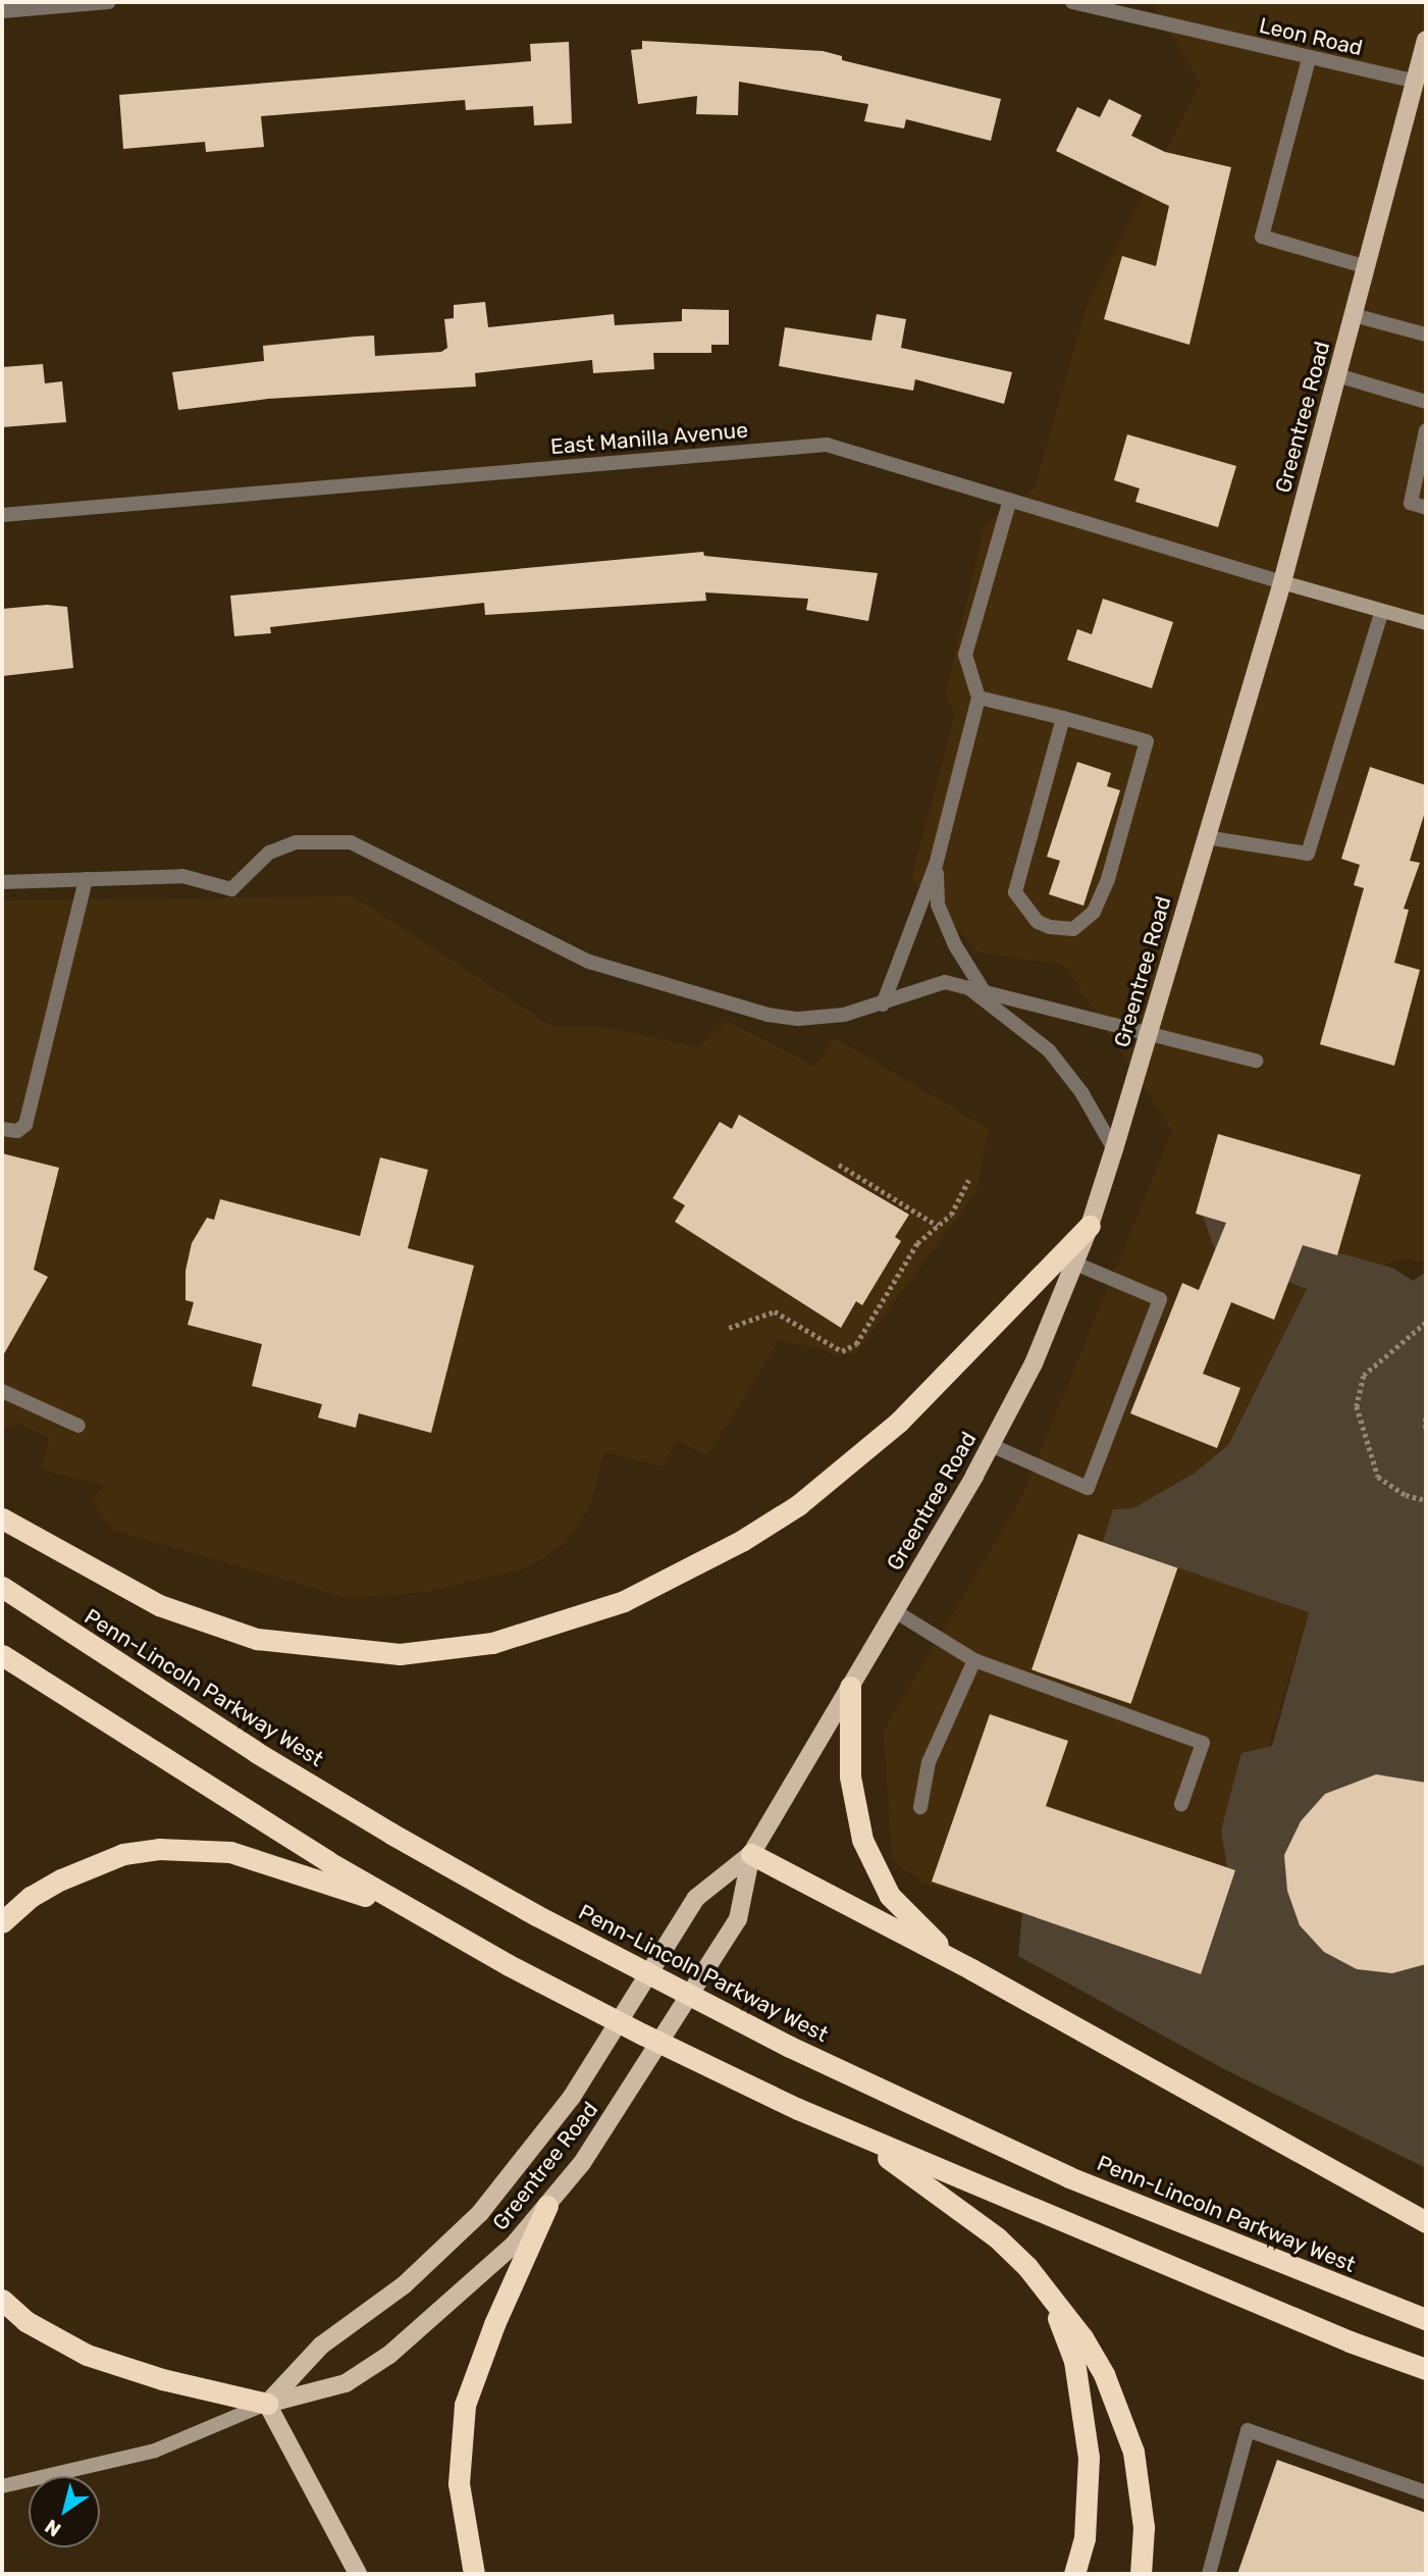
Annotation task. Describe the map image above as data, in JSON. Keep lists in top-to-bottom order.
{
  "streets": {
    "highway": ["Penn-Lincoln Parkway West"],
    "main road": ["Greentree Road"],
    "street": ["Leon Road", "East Manilla Avenue"]
  },
  "crossings": [
    ["Leon Road", "Greentree Road"],
    ["Greentree Road", "East Manilla Avenue"]
  ],
  "north": "bottom left"
}
